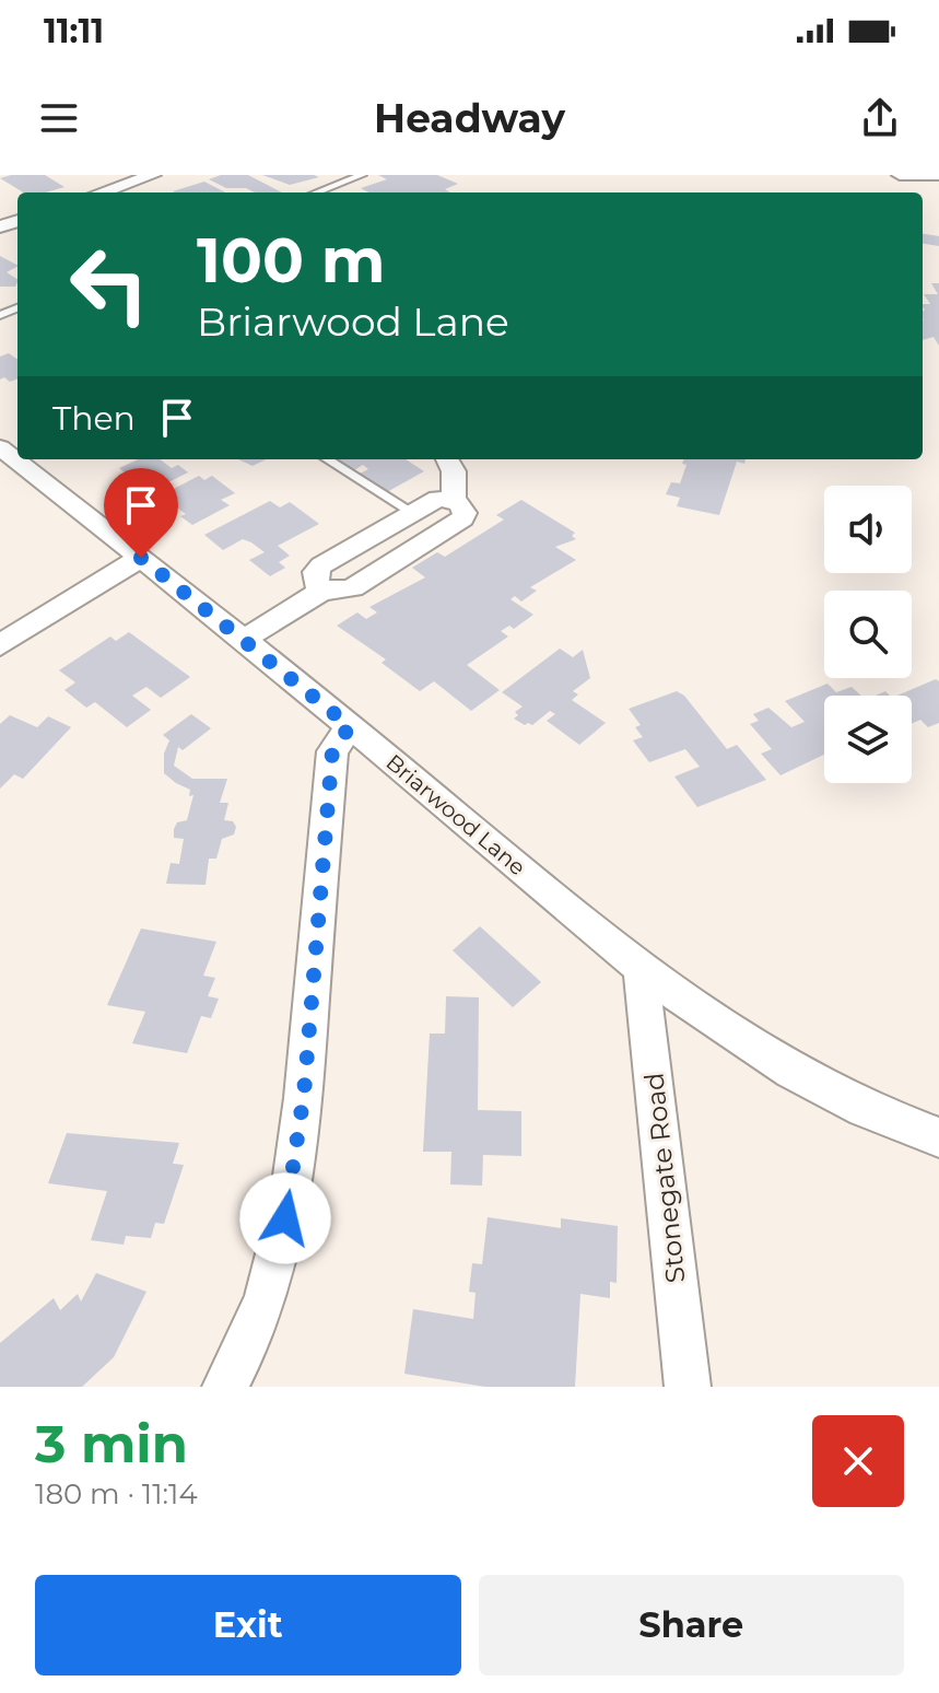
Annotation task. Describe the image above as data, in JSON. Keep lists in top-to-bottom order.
{
  "streets": {
    "street": ["Briarwood Lane", "Stonegate Road"]
  },
  "crossings": [
    ["Briarwood Lane", "Stonegate Road"]
  ],
  "page": {
    "status": "11:11",
    "header": "Headway",
    "turn": ["100 m", "Briarwood Lane"],
    "then": "Then",
    "heading": ["3 min", "180 m · 11:14"],
    "buttons": ["Exit", "Share"]
  }
}
